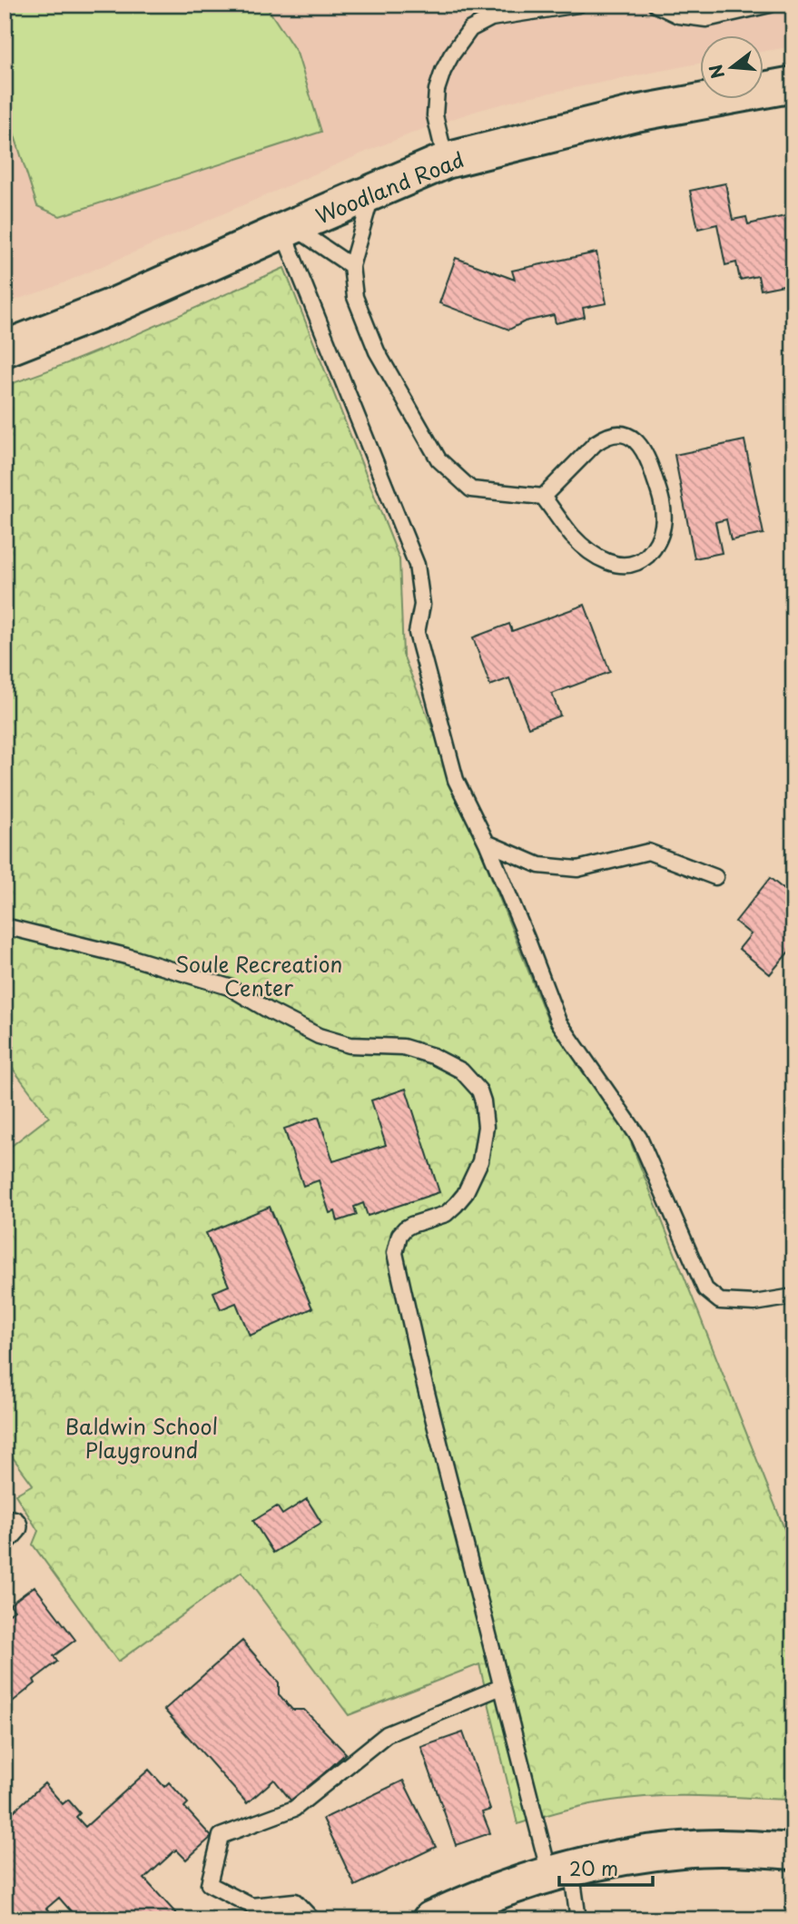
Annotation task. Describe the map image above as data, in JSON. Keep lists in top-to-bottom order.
{
  "streets": {
    "street": ["Woodland Road"]
  },
  "parks": ["Soule Recreation Center", "Baldwin School Playground"],
  "scale_bar": "20 m",
  "north": "left"
}
